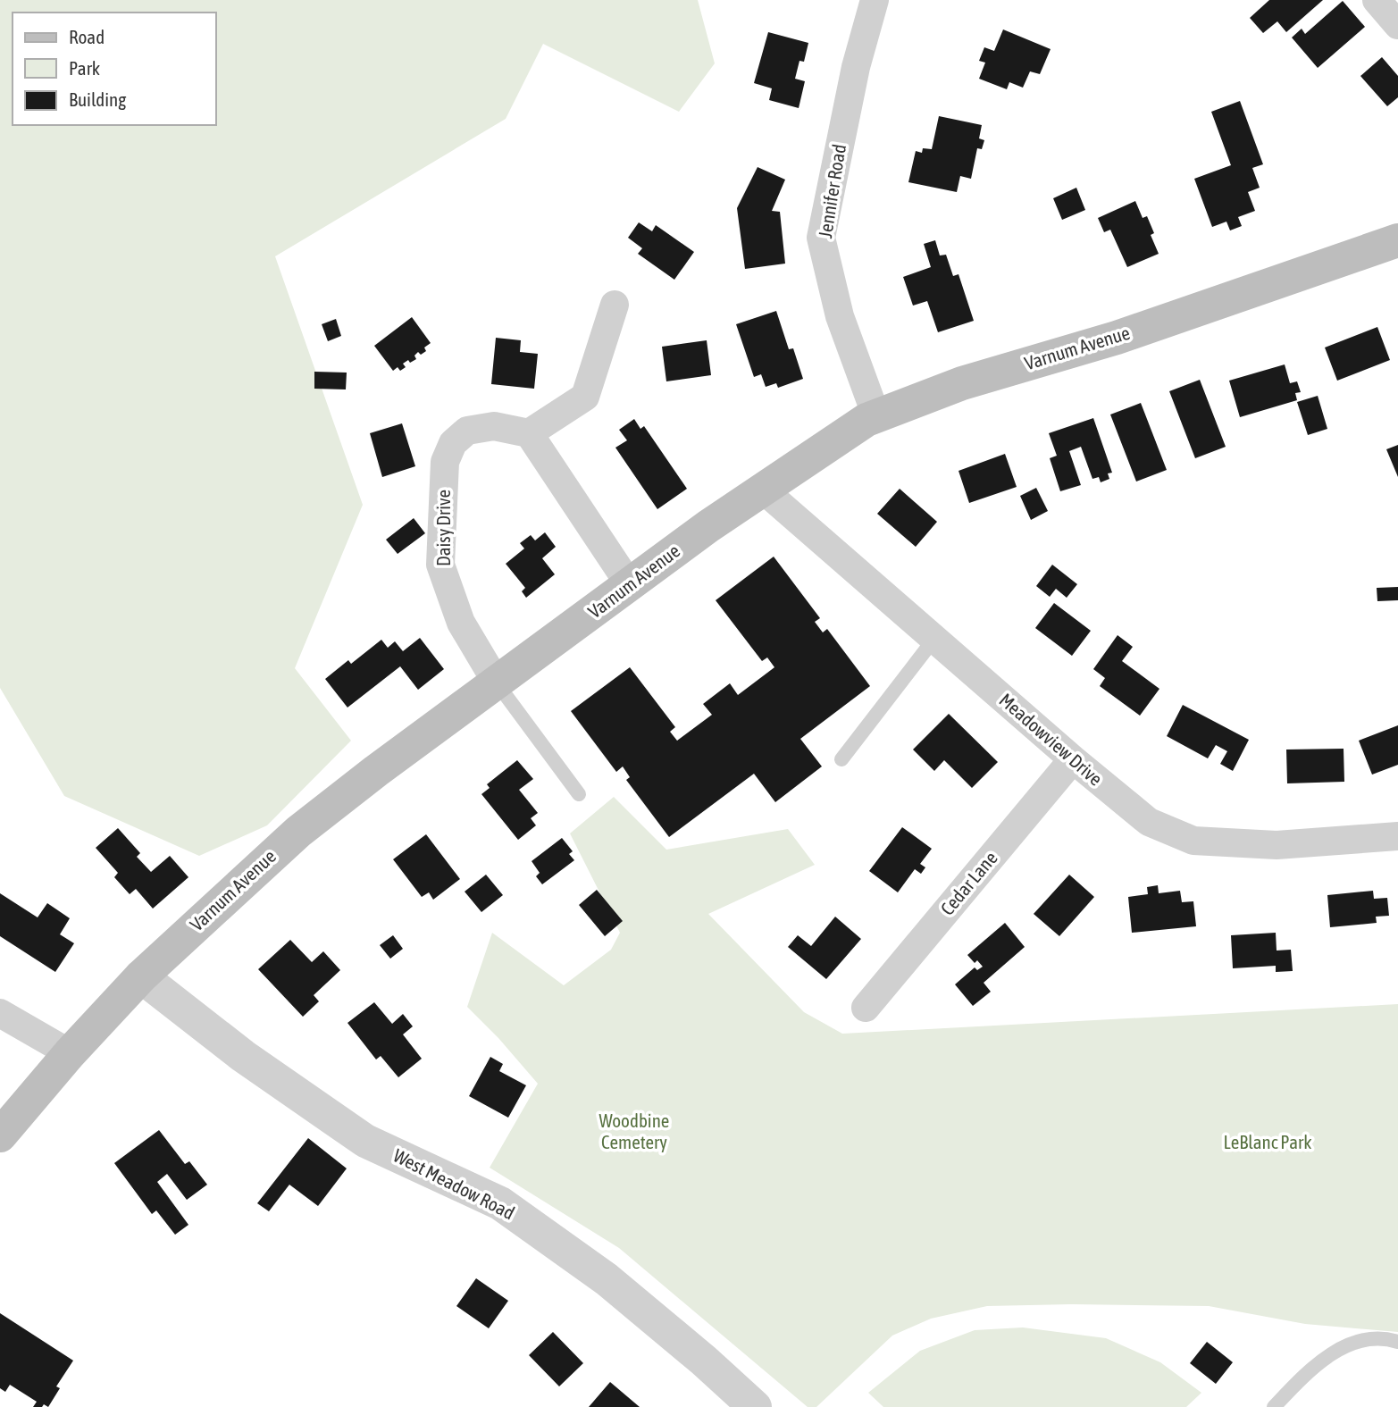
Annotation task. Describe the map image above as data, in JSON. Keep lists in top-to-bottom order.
{
  "streets": {
    "main road": ["Varnum Avenue"],
    "street": [
      "Jennifer Road",
      "Daisy Drive",
      "Meadowview Drive",
      "Cedar Lane",
      "West Meadow Road"
    ]
  },
  "crossings": [
    ["Jennifer Road", "Varnum Avenue"],
    ["Varnum Avenue", "Daisy Drive"],
    ["Varnum Avenue", "Meadowview Drive"],
    ["Varnum Avenue", "West Meadow Road"],
    ["Meadowview Drive", "Cedar Lane"]
  ],
  "parks": ["Woodbine Cemetery", "LeBlanc Park"],
  "legend": ["Road", "Park", "Building"]
}
